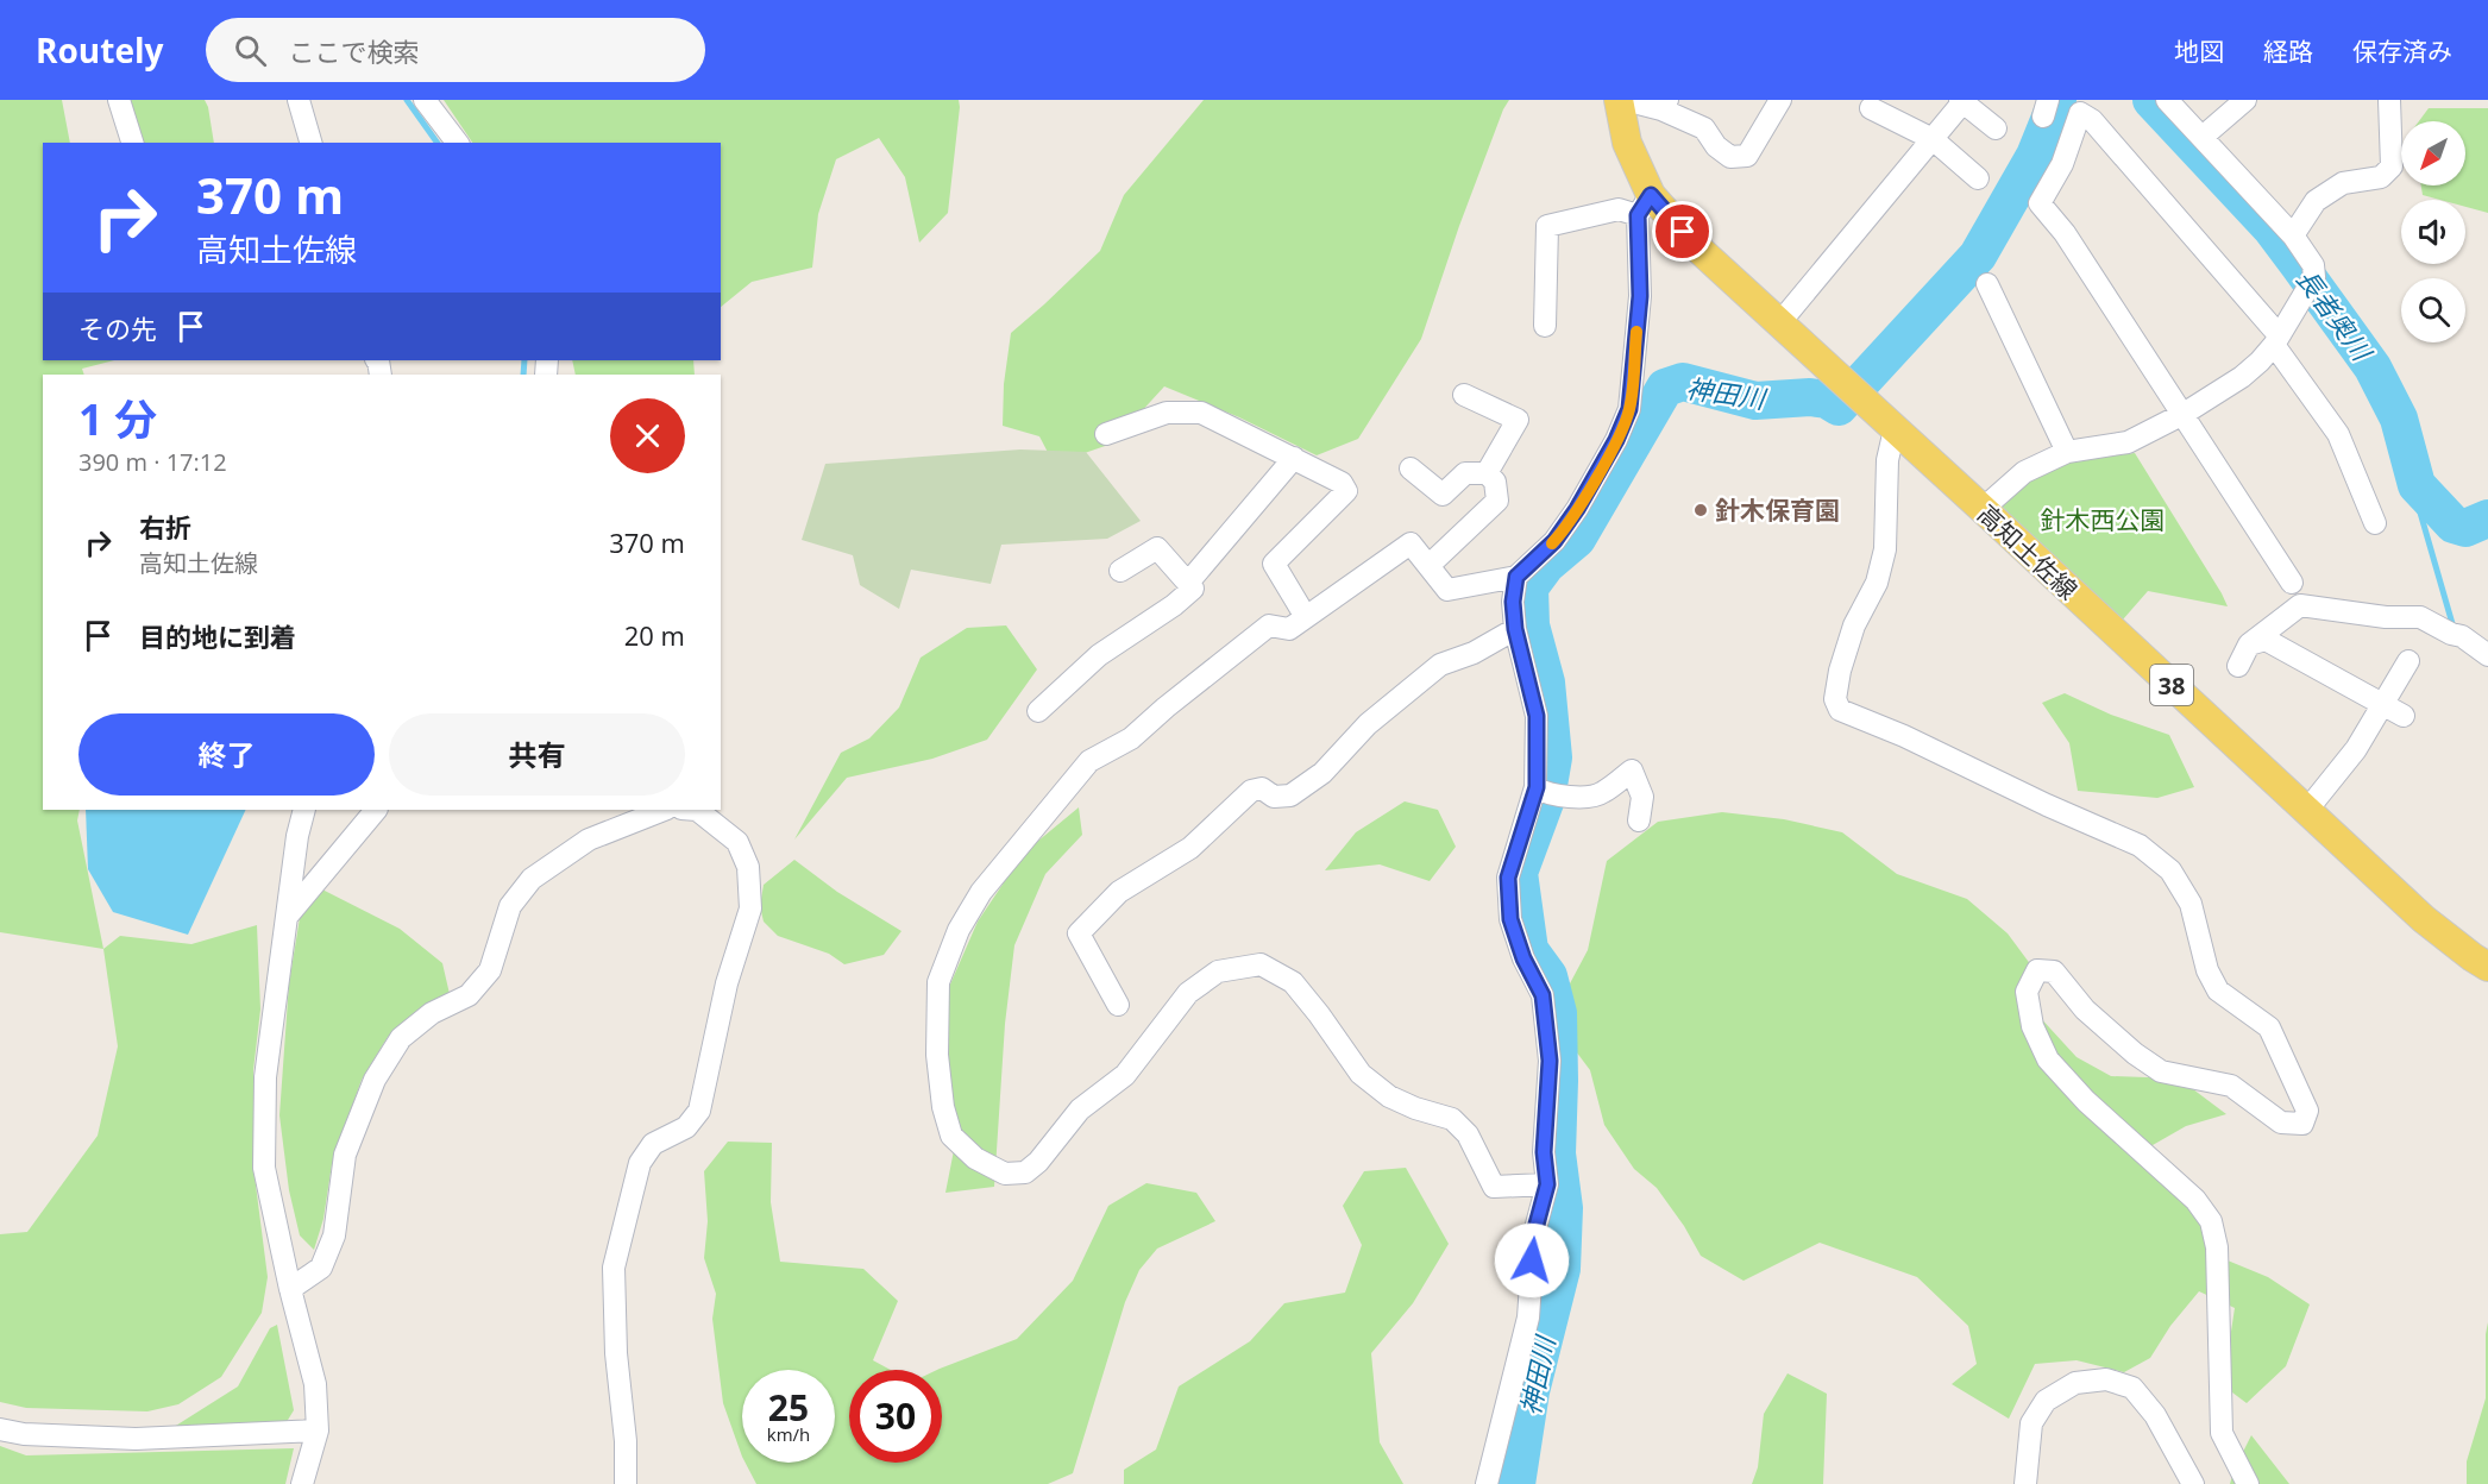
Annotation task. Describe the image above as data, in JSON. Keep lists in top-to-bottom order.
{
  "streets": {
    "main road": ["高知土佐線", "38"]
  },
  "water": ["長者奥川", "神田川"],
  "parks": ["針木西公園"],
  "places": ["針木保育園"],
  "north": "bottom left",
  "page": {
    "header": "Routely",
    "search": "ここで検索",
    "nav": ["地図", "経路", "保存済み"],
    "turn": ["370 m", "高知土佐線"],
    "then": "その先",
    "heading": ["1 分", "390 m · 17:12"],
    "list": [
      {
        "name": "右折",
        "note": "高知土佐線",
        "value": "370 m"
      },
      {
        "name": "目的地に到着",
        "value": "20 m"
      }
    ],
    "buttons": ["終了", "共有"],
    "speed": "25 km/h",
    "limit": "30"
  }
}
